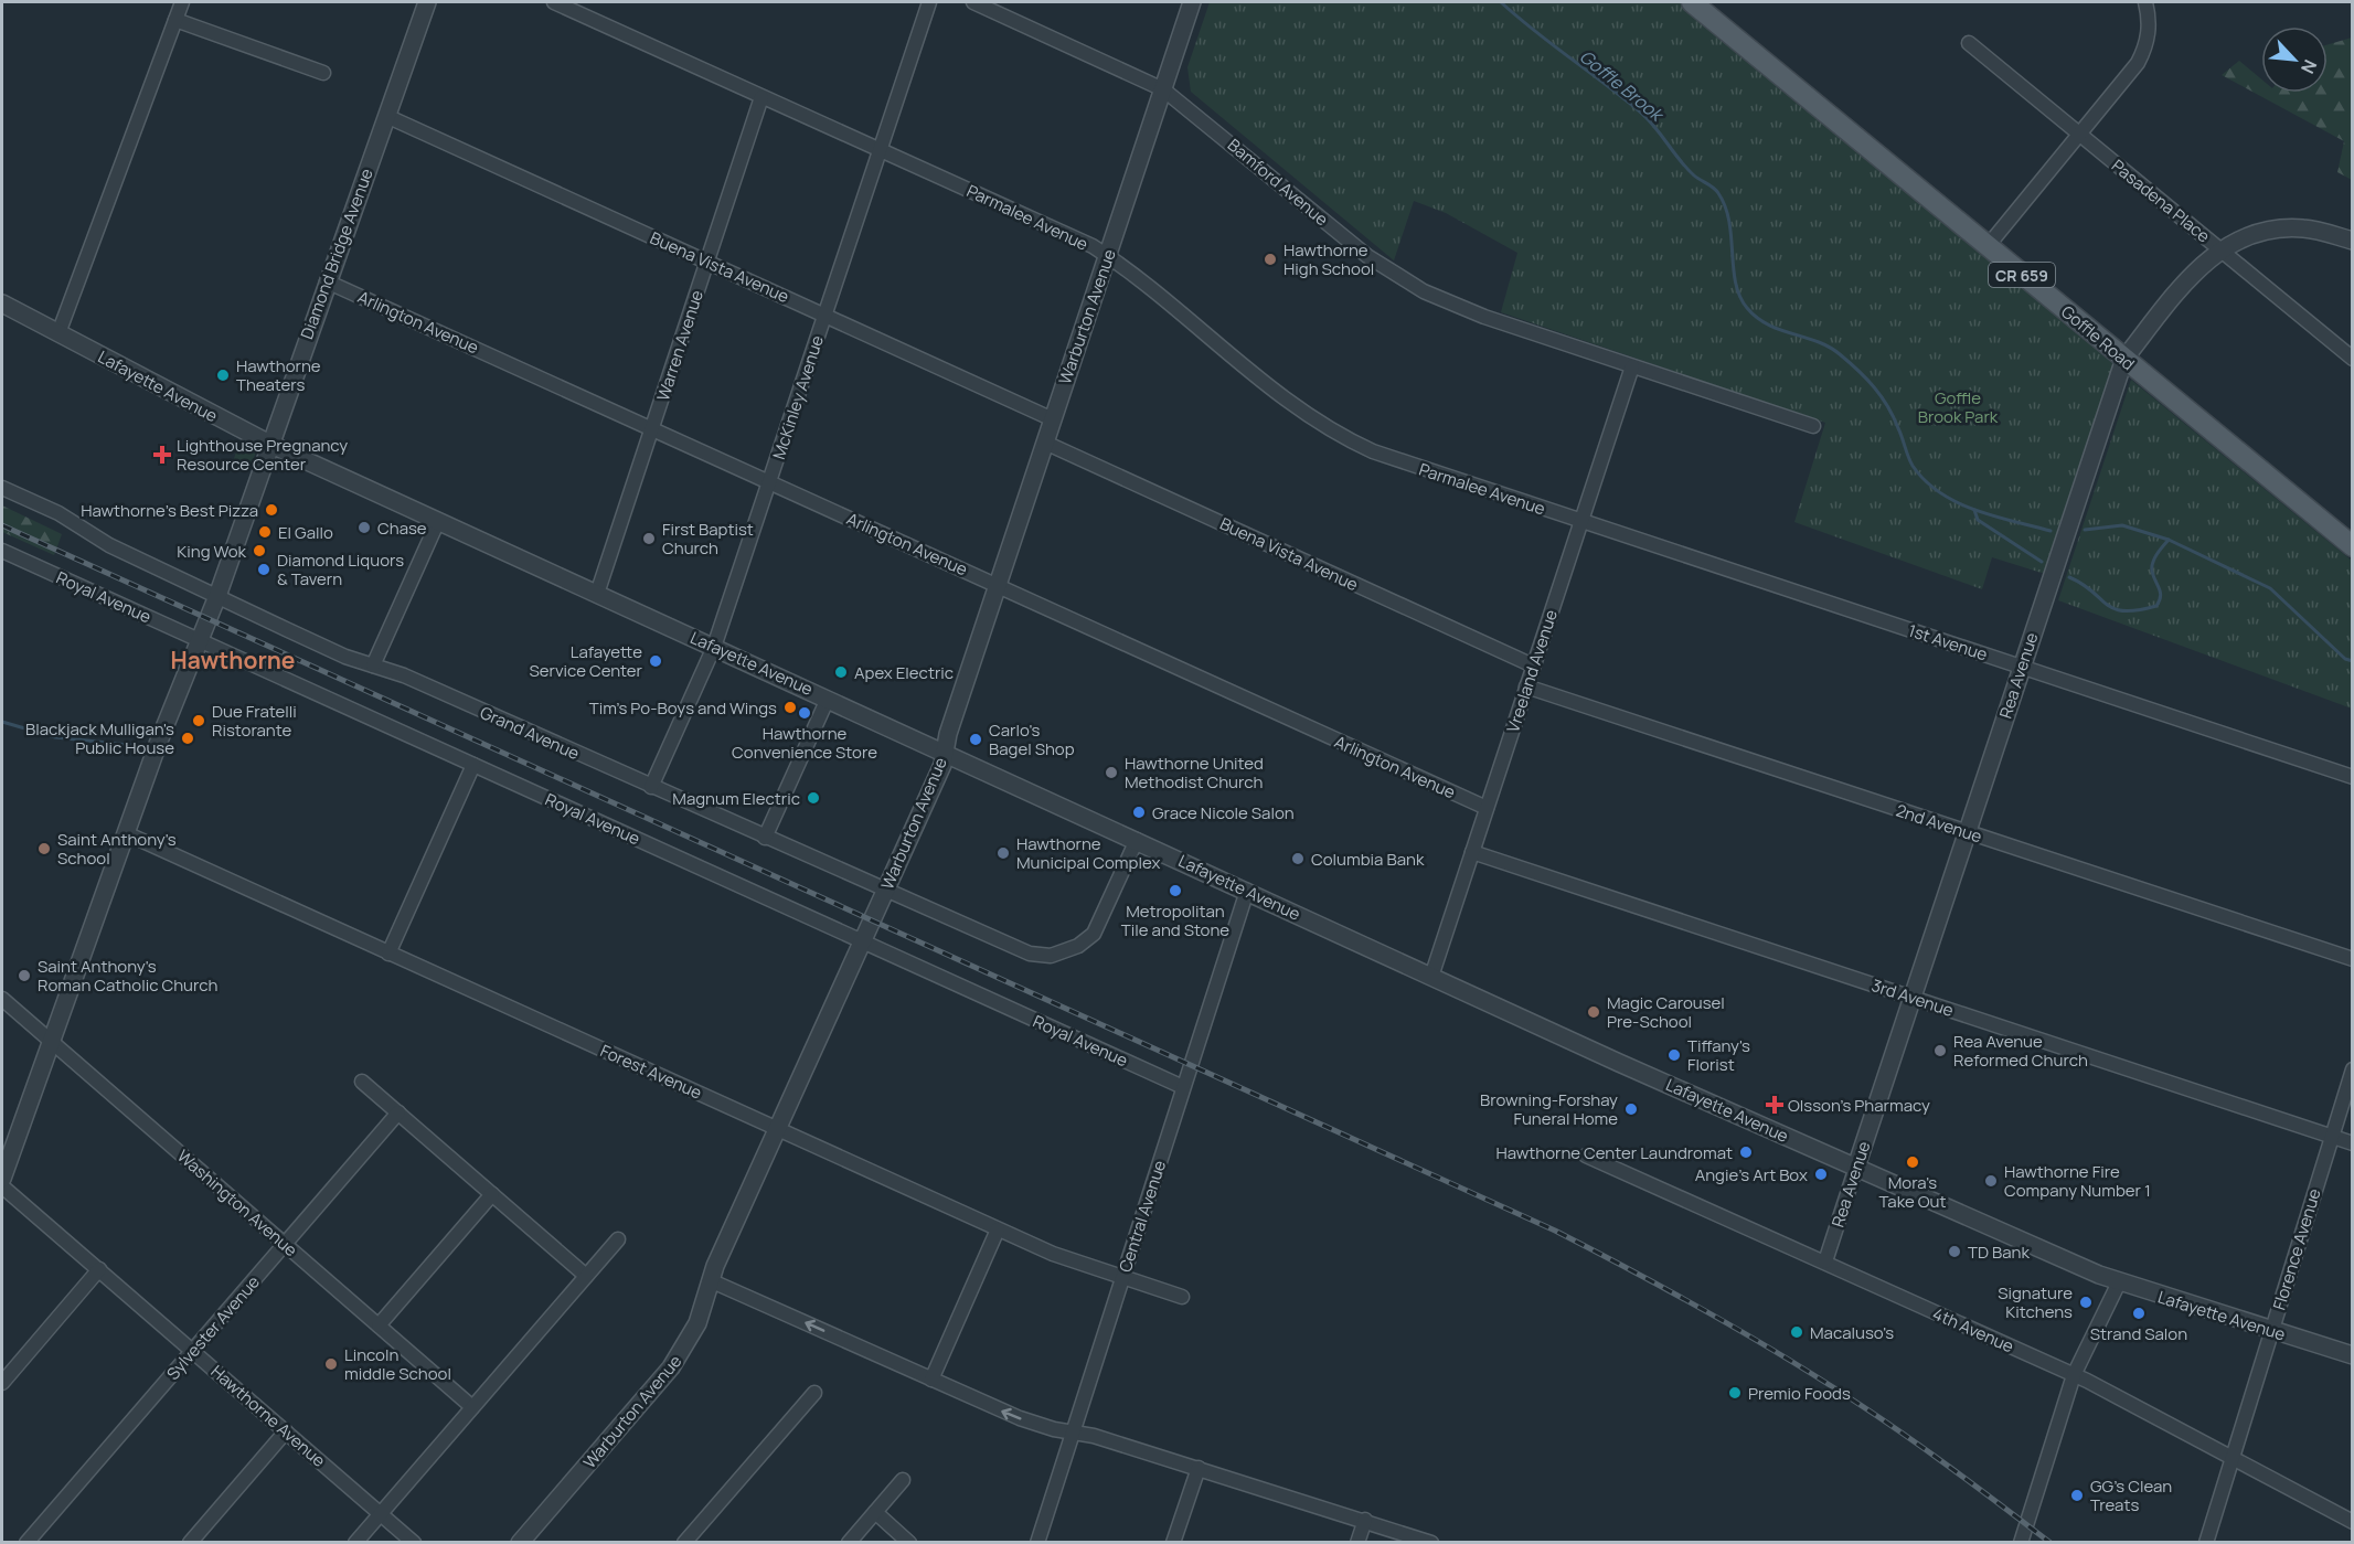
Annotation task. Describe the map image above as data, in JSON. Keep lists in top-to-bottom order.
{
  "streets": {
    "main road": ["CR 659", "Goffle Road"],
    "street": [
      "Bamford Avenue",
      "Pasadena Place",
      "Parmalee Avenue",
      "Diamond Bridge Avenue",
      "Buena Vista Avenue",
      "Warburton Avenue",
      "Arlington Avenue",
      "Warren Avenue",
      "Lafayette Avenue",
      "McKinley Avenue",
      "Royal Avenue",
      "1st Avenue",
      "Vreeland Avenue",
      "Rea Avenue",
      "Grand Avenue",
      "2nd Avenue",
      "3rd Avenue",
      "Forest Avenue",
      "Washington Avenue",
      "Central Avenue",
      "Florence Avenue",
      "Sylvester Avenue",
      "4th Avenue",
      "Hawthorne Avenue"
    ]
  },
  "crossings": [
    ["Bamford Avenue", "Warburton Avenue"],
    ["Bamford Avenue", "Vreeland Avenue"],
    ["Pasadena Place", "Rea Avenue"],
    ["Parmalee Avenue", "Warburton Avenue"],
    ["Parmalee Avenue", "Warren Avenue"],
    ["Parmalee Avenue", "McKinley Avenue"],
    ["Parmalee Avenue", "1st Avenue"],
    ["Parmalee Avenue", "Vreeland Avenue"],
    ["Diamond Bridge Avenue", "Buena Vista Avenue"],
    ["Diamond Bridge Avenue", "Arlington Avenue"],
    ["Diamond Bridge Avenue", "Lafayette Avenue"],
    ["Diamond Bridge Avenue", "Royal Avenue"],
    ["Diamond Bridge Avenue", "Grand Avenue"],
    ["Diamond Bridge Avenue", "Forest Avenue"],
    ["Diamond Bridge Avenue", "Washington Avenue"],
    ["Buena Vista Avenue", "Warburton Avenue"],
    ["Buena Vista Avenue", "Warren Avenue"],
    ["Buena Vista Avenue", "McKinley Avenue"],
    ["Buena Vista Avenue", "Vreeland Avenue"],
    ["Warburton Avenue", "Arlington Avenue"],
    ["Warburton Avenue", "Lafayette Avenue"],
    ["Warburton Avenue", "Royal Avenue"],
    ["Warburton Avenue", "Grand Avenue"],
    ["Warburton Avenue", "Forest Avenue"],
    ["Arlington Avenue", "Warren Avenue"],
    ["Arlington Avenue", "McKinley Avenue"],
    ["Arlington Avenue", "Vreeland Avenue"],
    ["Goffle Road", "Rea Avenue"],
    ["Warren Avenue", "Lafayette Avenue"],
    ["Lafayette Avenue", "McKinley Avenue"],
    ["Lafayette Avenue", "Vreeland Avenue"],
    ["Lafayette Avenue", "Rea Avenue"],
    ["Lafayette Avenue", "Grand Avenue"],
    ["Lafayette Avenue", "Central Avenue"],
    ["Lafayette Avenue", "Florence Avenue"],
    ["McKinley Avenue", "Grand Avenue"],
    ["Royal Avenue", "Central Avenue"],
    ["1st Avenue", "Vreeland Avenue"],
    ["1st Avenue", "Rea Avenue"],
    ["Vreeland Avenue", "2nd Avenue"],
    ["Vreeland Avenue", "3rd Avenue"],
    ["Rea Avenue", "2nd Avenue"],
    ["Rea Avenue", "3rd Avenue"],
    ["Rea Avenue", "4th Avenue"],
    ["3rd Avenue", "Florence Avenue"],
    ["Forest Avenue", "Central Avenue"],
    ["Washington Avenue", "Sylvester Avenue"],
    ["Florence Avenue", "4th Avenue"],
    ["Sylvester Avenue", "Hawthorne Avenue"]
  ],
  "districts": ["Hawthorne"],
  "water": ["Goffle Brook"],
  "parks": ["Goffle Brook Park"],
  "places": {
    "other": [
      "Hawthorne High School",
      "Hawthorne Theaters",
      "Hawthorne's Best Pizza",
      "Chase",
      "El Gallo",
      "First Baptist Church",
      "King Wok",
      "Diamond Liquors & Tavern",
      "Lafayette Service Center",
      "Apex Electric",
      "Tim's Po-Boys and Wings",
      "Hawthorne Convenience Store",
      "Due Fratelli Ristorante",
      "Blackjack Mulligan's Public House",
      "Carlo's Bagel Shop",
      "Hawthorne United Methodist Church",
      "Magnum Electric",
      "Grace Nicole Salon",
      "Saint Anthony's School",
      "Hawthorne Municipal Complex",
      "Columbia Bank",
      "Metropolitan Tile and Stone",
      "Saint Anthony's Roman Catholic Church",
      "Magic Carousel Pre-School",
      "Rea Avenue Reformed Church",
      "Tiffany's Florist",
      "Browning-Forshay Funeral Home",
      "Hawthorne Center Laundromat",
      "Mora's Take Out",
      "Angie's Art Box",
      "Hawthorne Fire Company Number 1",
      "TD Bank",
      "Signature Kitchens",
      "Strand Salon",
      "Macaluso's",
      "Lincoln middle School",
      "Premio Foods",
      "GG’s Clean Treats"
    ],
    "health": ["Lighthouse Pregnancy Resource Center", "Olsson's Pharmacy"]
  },
  "north": "bottom right"
}
